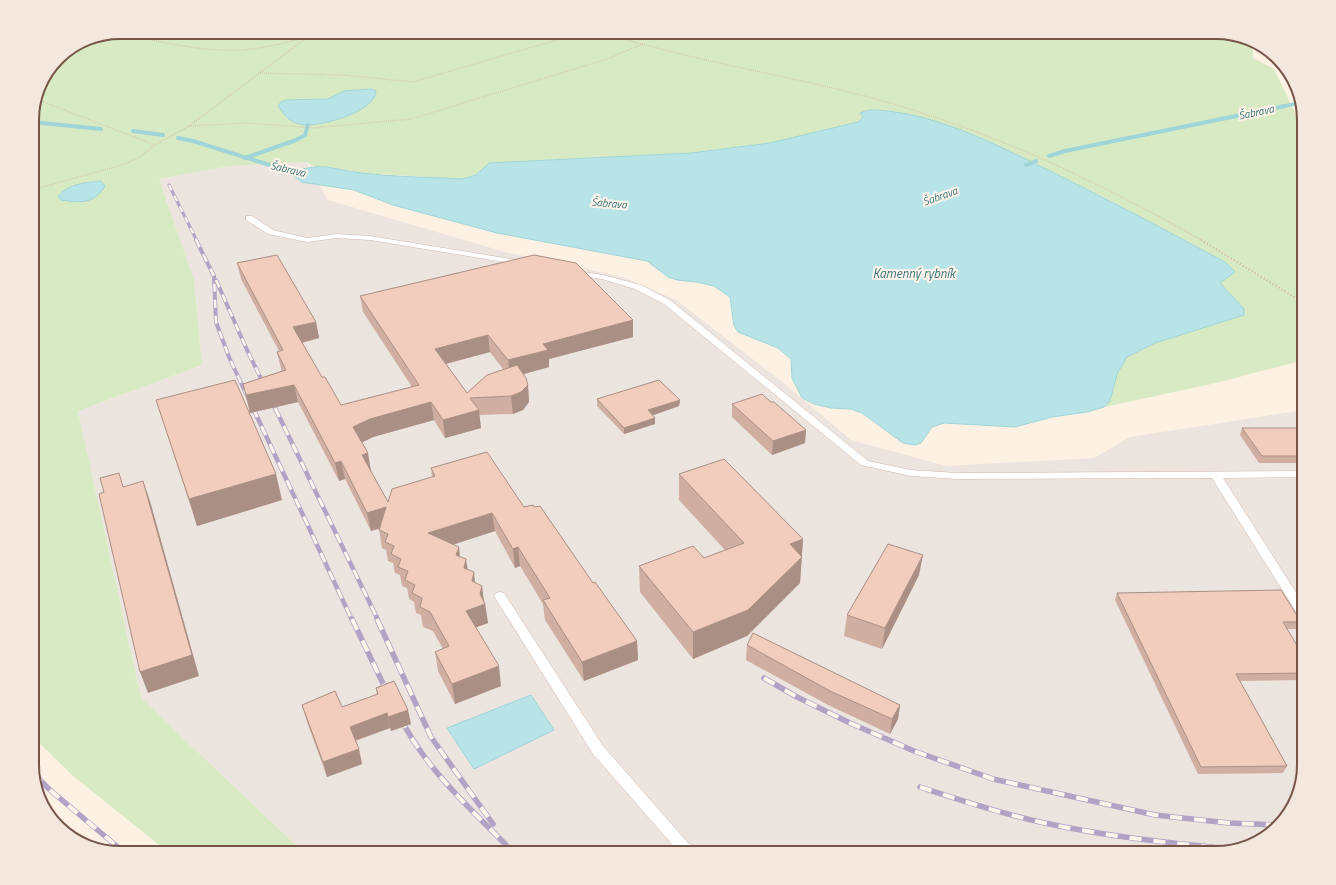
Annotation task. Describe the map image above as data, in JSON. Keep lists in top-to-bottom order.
{
  "water": ["Šabrava", "Kamenný rybník"]
}
